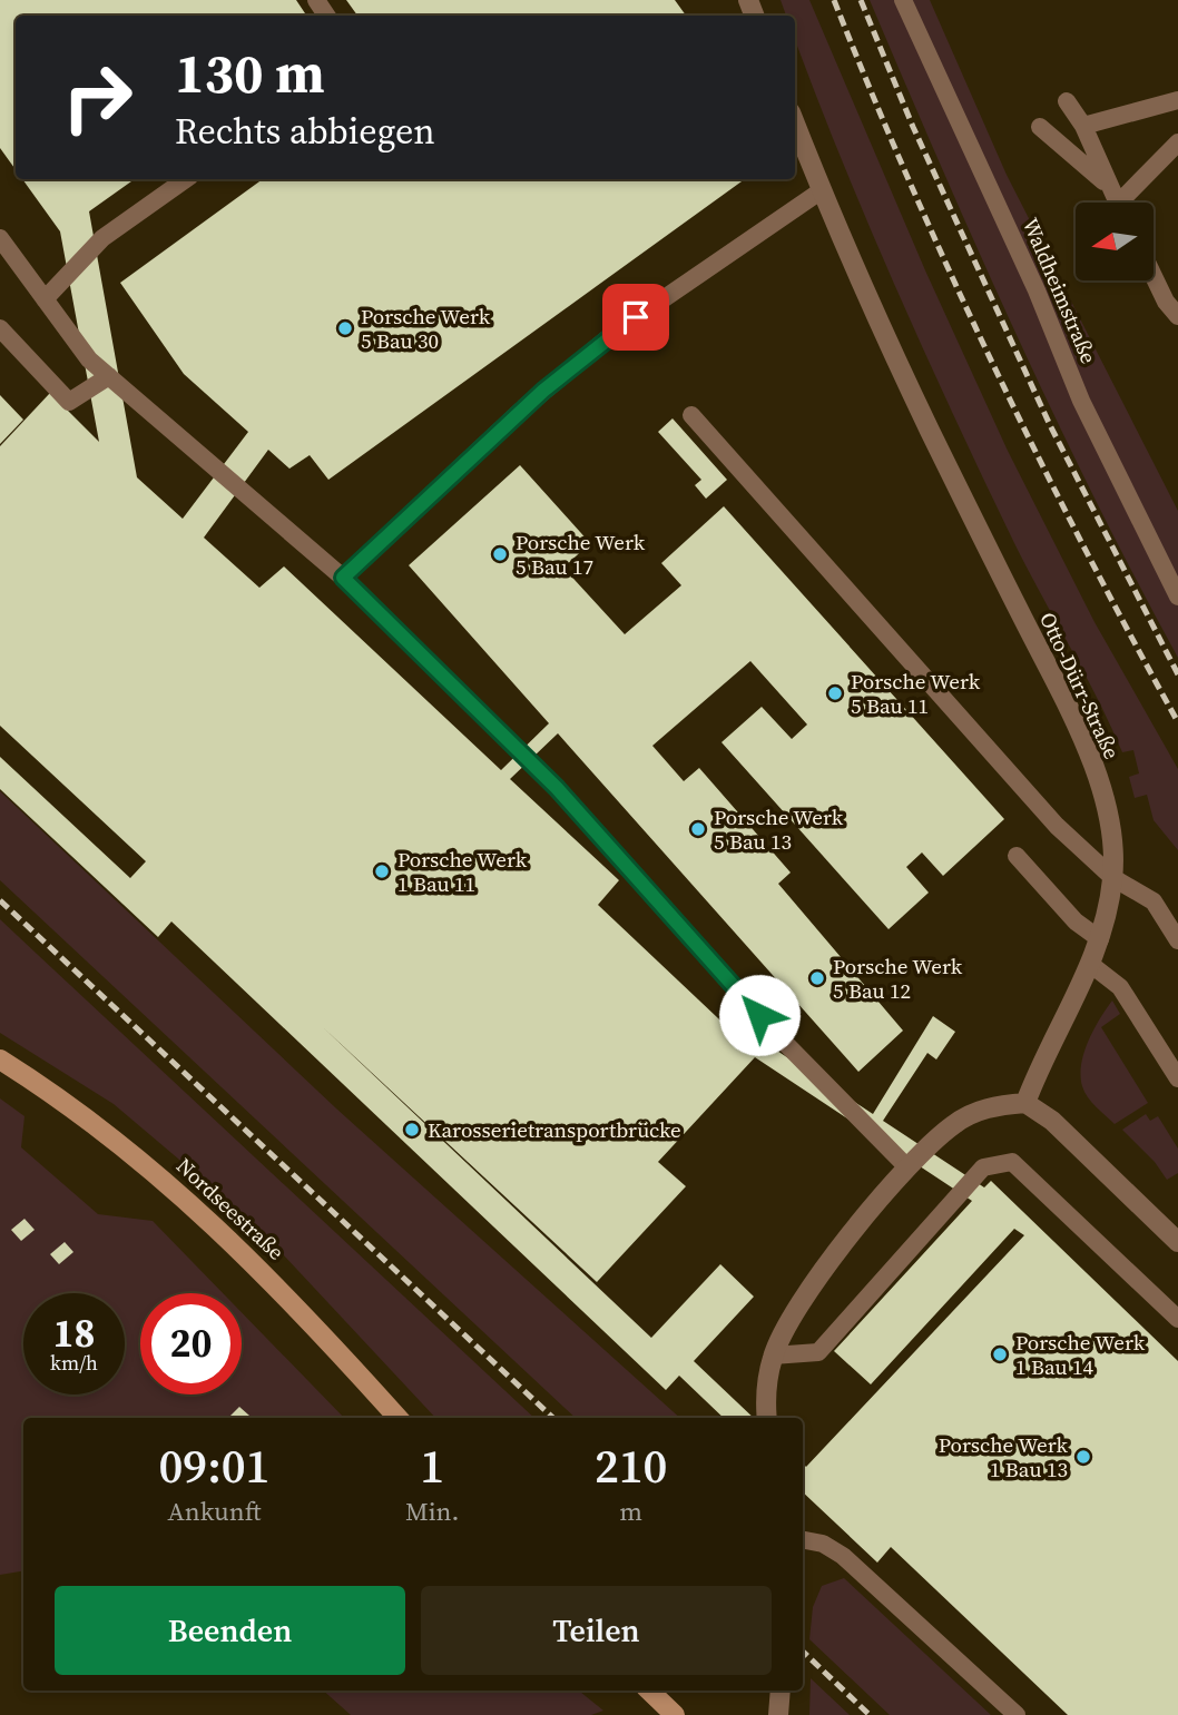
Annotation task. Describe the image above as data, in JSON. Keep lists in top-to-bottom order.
{
  "streets": {
    "main road": ["Nordseestraße"],
    "street": ["Otto-Dürr-Straße"],
    "lane": ["Waldheimstraße"]
  },
  "places": [
    "Porsche Werk 5 Bau 30",
    "Porsche Werk 5 Bau 17",
    "Porsche Werk 5 Bau 11",
    "Porsche Werk 5 Bau 13",
    "Porsche Werk 1 Bau 11",
    "Porsche Werk 5 Bau 12",
    "Karosserietransportbrücke",
    "Porsche Werk 1 Bau 14",
    "Porsche Werk 1 Bau 13"
  ],
  "north": "left",
  "page": {
    "turn": ["130 m", "Rechts abbiegen"],
    "speed": "18 km/h",
    "limit": "20",
    "eta": [
      "09:01",
      "Ankunft",
      "1",
      "Min.",
      "210",
      "m"
    ],
    "buttons": ["Beenden", "Teilen"]
  }
}
